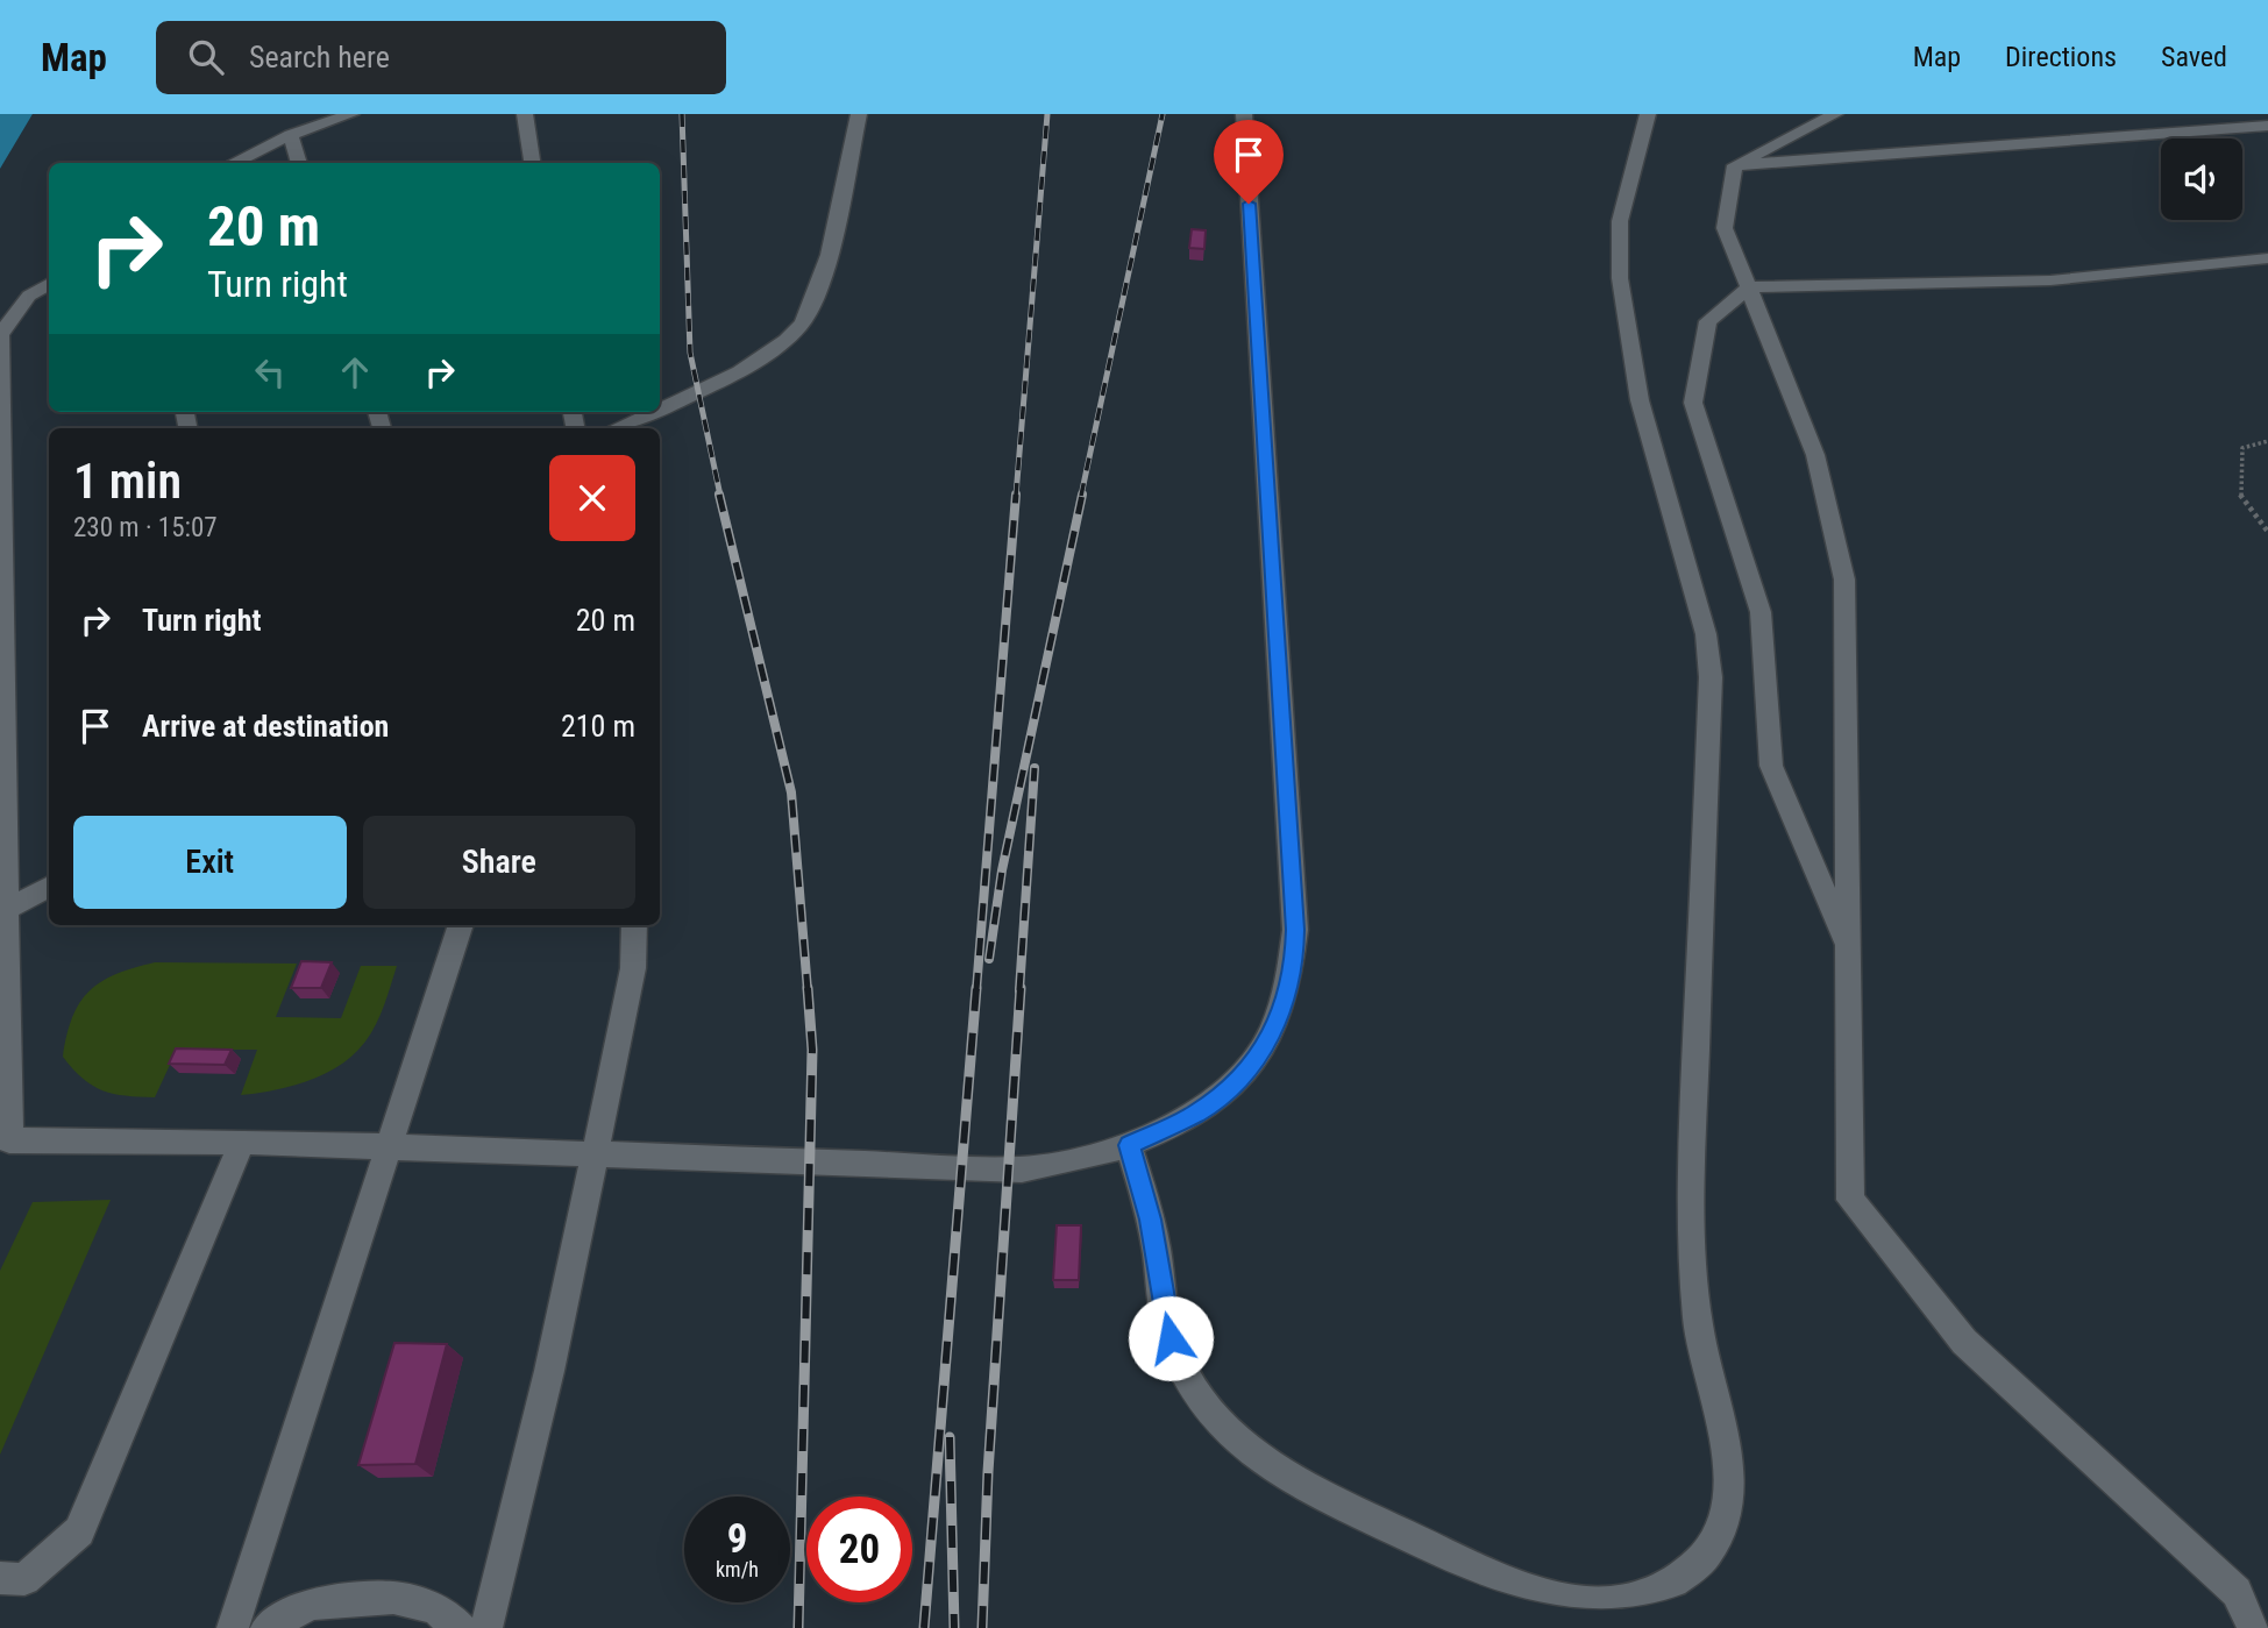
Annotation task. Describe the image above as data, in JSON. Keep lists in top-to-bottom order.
{
  "page": {
    "header": "Map",
    "search": "Search here",
    "nav": ["Map", "Directions", "Saved"],
    "turn": ["20 m", "Turn right"],
    "heading": ["1 min", "230 m · 15:07"],
    "list": [
      {
        "name": "Turn right",
        "value": "20 m"
      },
      {
        "name": "Arrive at destination",
        "value": "210 m"
      }
    ],
    "buttons": ["Exit", "Share"],
    "speed": "9 km/h",
    "limit": "20"
  }
}
